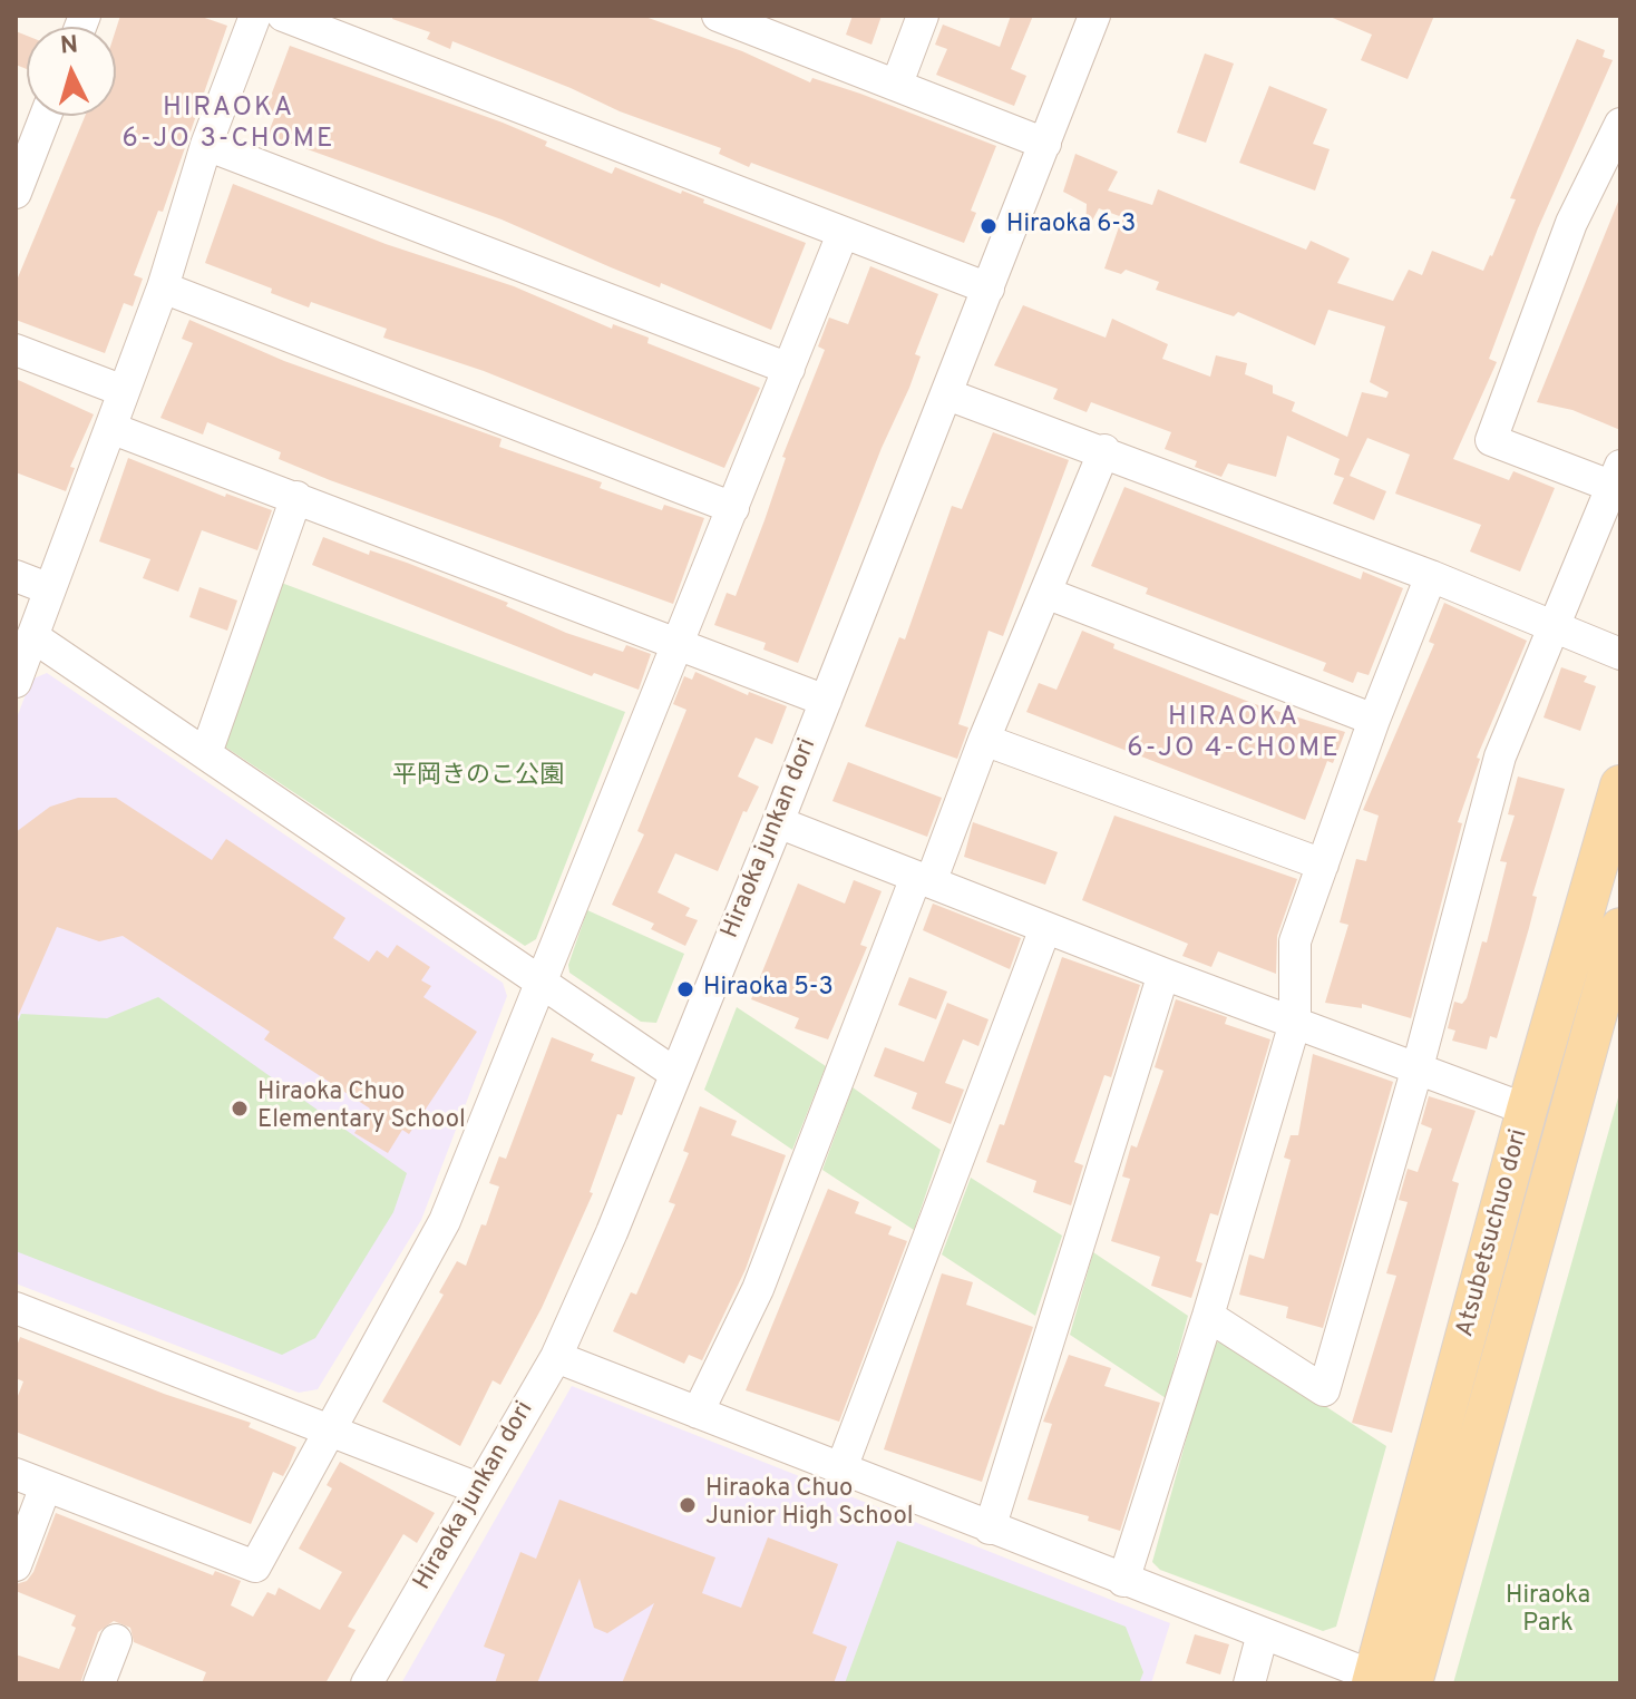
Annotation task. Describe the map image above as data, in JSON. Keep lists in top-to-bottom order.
{
  "streets": {
    "main road": ["Atsubetsuchuo dori"],
    "street": ["Hiraoka junkan dori"]
  },
  "districts": ["HIRAOKA 6-JO 3-CHOME", "HIRAOKA 6-JO 4-CHOME"],
  "parks": ["平岡きのこ公園", "Hiraoka Park"],
  "places": [
    "Hiraoka 6-3",
    "Hiraoka 5-3",
    "Hiraoka Chuo Elementary School",
    "Hiraoka Chuo Junior High School"
  ],
  "north": "top"
}
